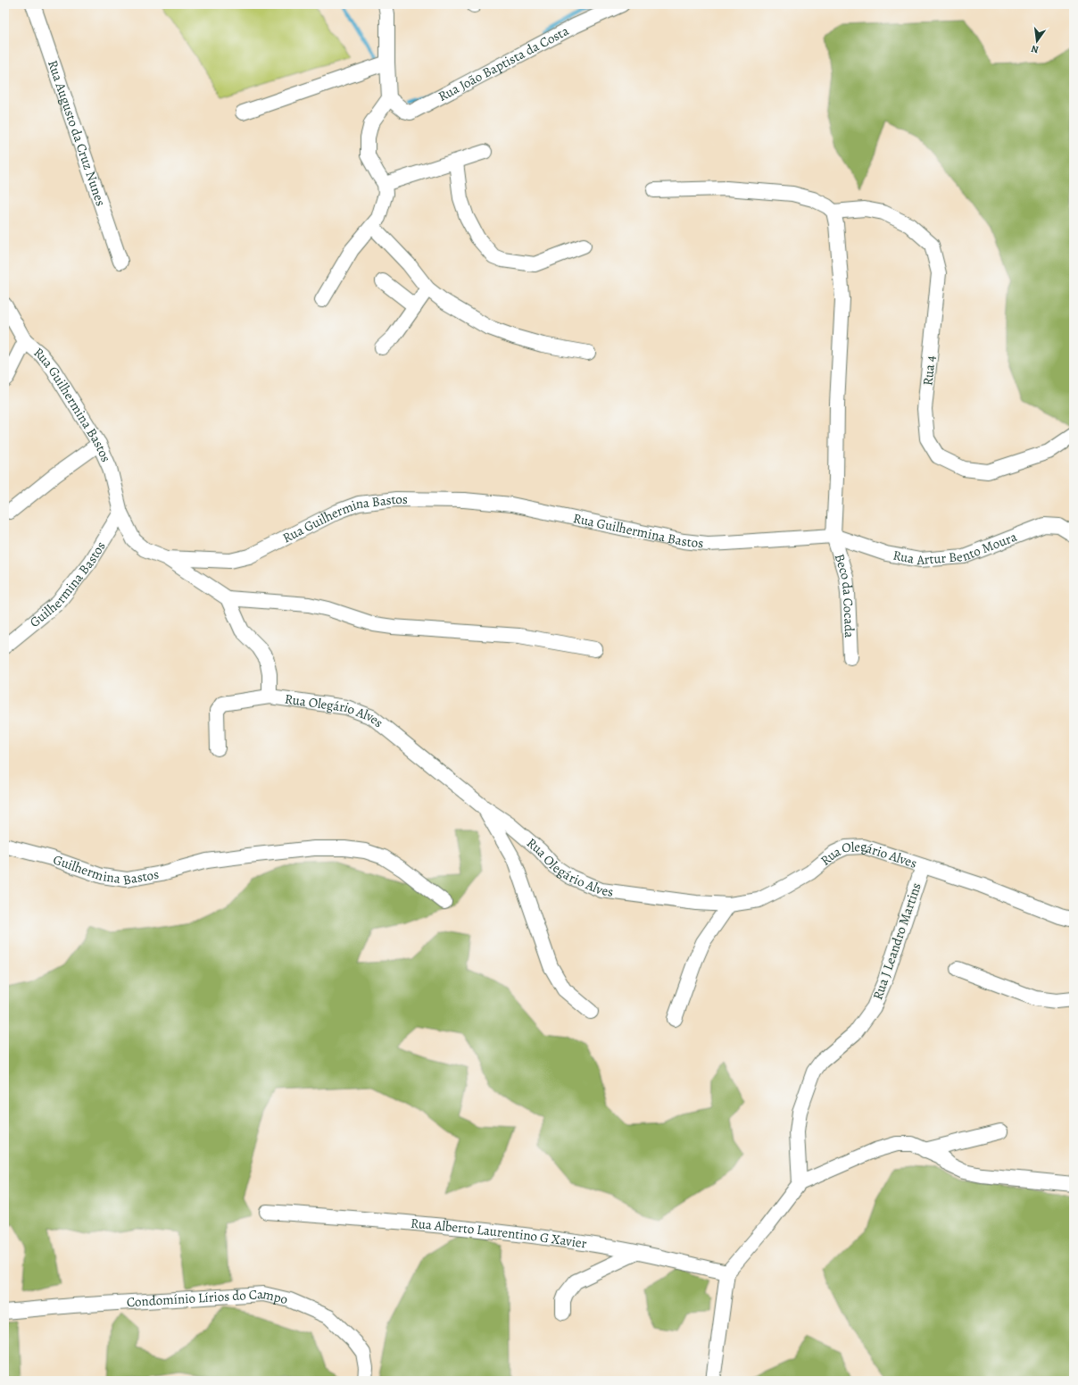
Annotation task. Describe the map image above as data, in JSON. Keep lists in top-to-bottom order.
{
  "streets": {
    "street": [
      "Rua João Baptista da Costa",
      "Rua Augusto da Cruz Nunes",
      "Rua 4",
      "Rua Guilhermina Bastos",
      "Rua Artur Bento Moura",
      "Guilhermina Bastos",
      "Beco da Cocada",
      "Rua Olegário Alves",
      "Rua J Leandro Martins",
      "Rua Alberto Laurentino G Xavier",
      "Condomínio Lírios do Campo"
    ]
  },
  "crossings": [
    ["Rua 4", "Beco da Cocada"],
    ["Rua Guilhermina Bastos", "Rua Artur Bento Moura"],
    ["Rua Guilhermina Bastos", "Guilhermina Bastos"],
    ["Rua Guilhermina Bastos", "Beco da Cocada"],
    ["Rua Artur Bento Moura", "Beco da Cocada"],
    ["Rua Olegário Alves", "Rua J Leandro Martins"]
  ],
  "north": "bottom"
}
